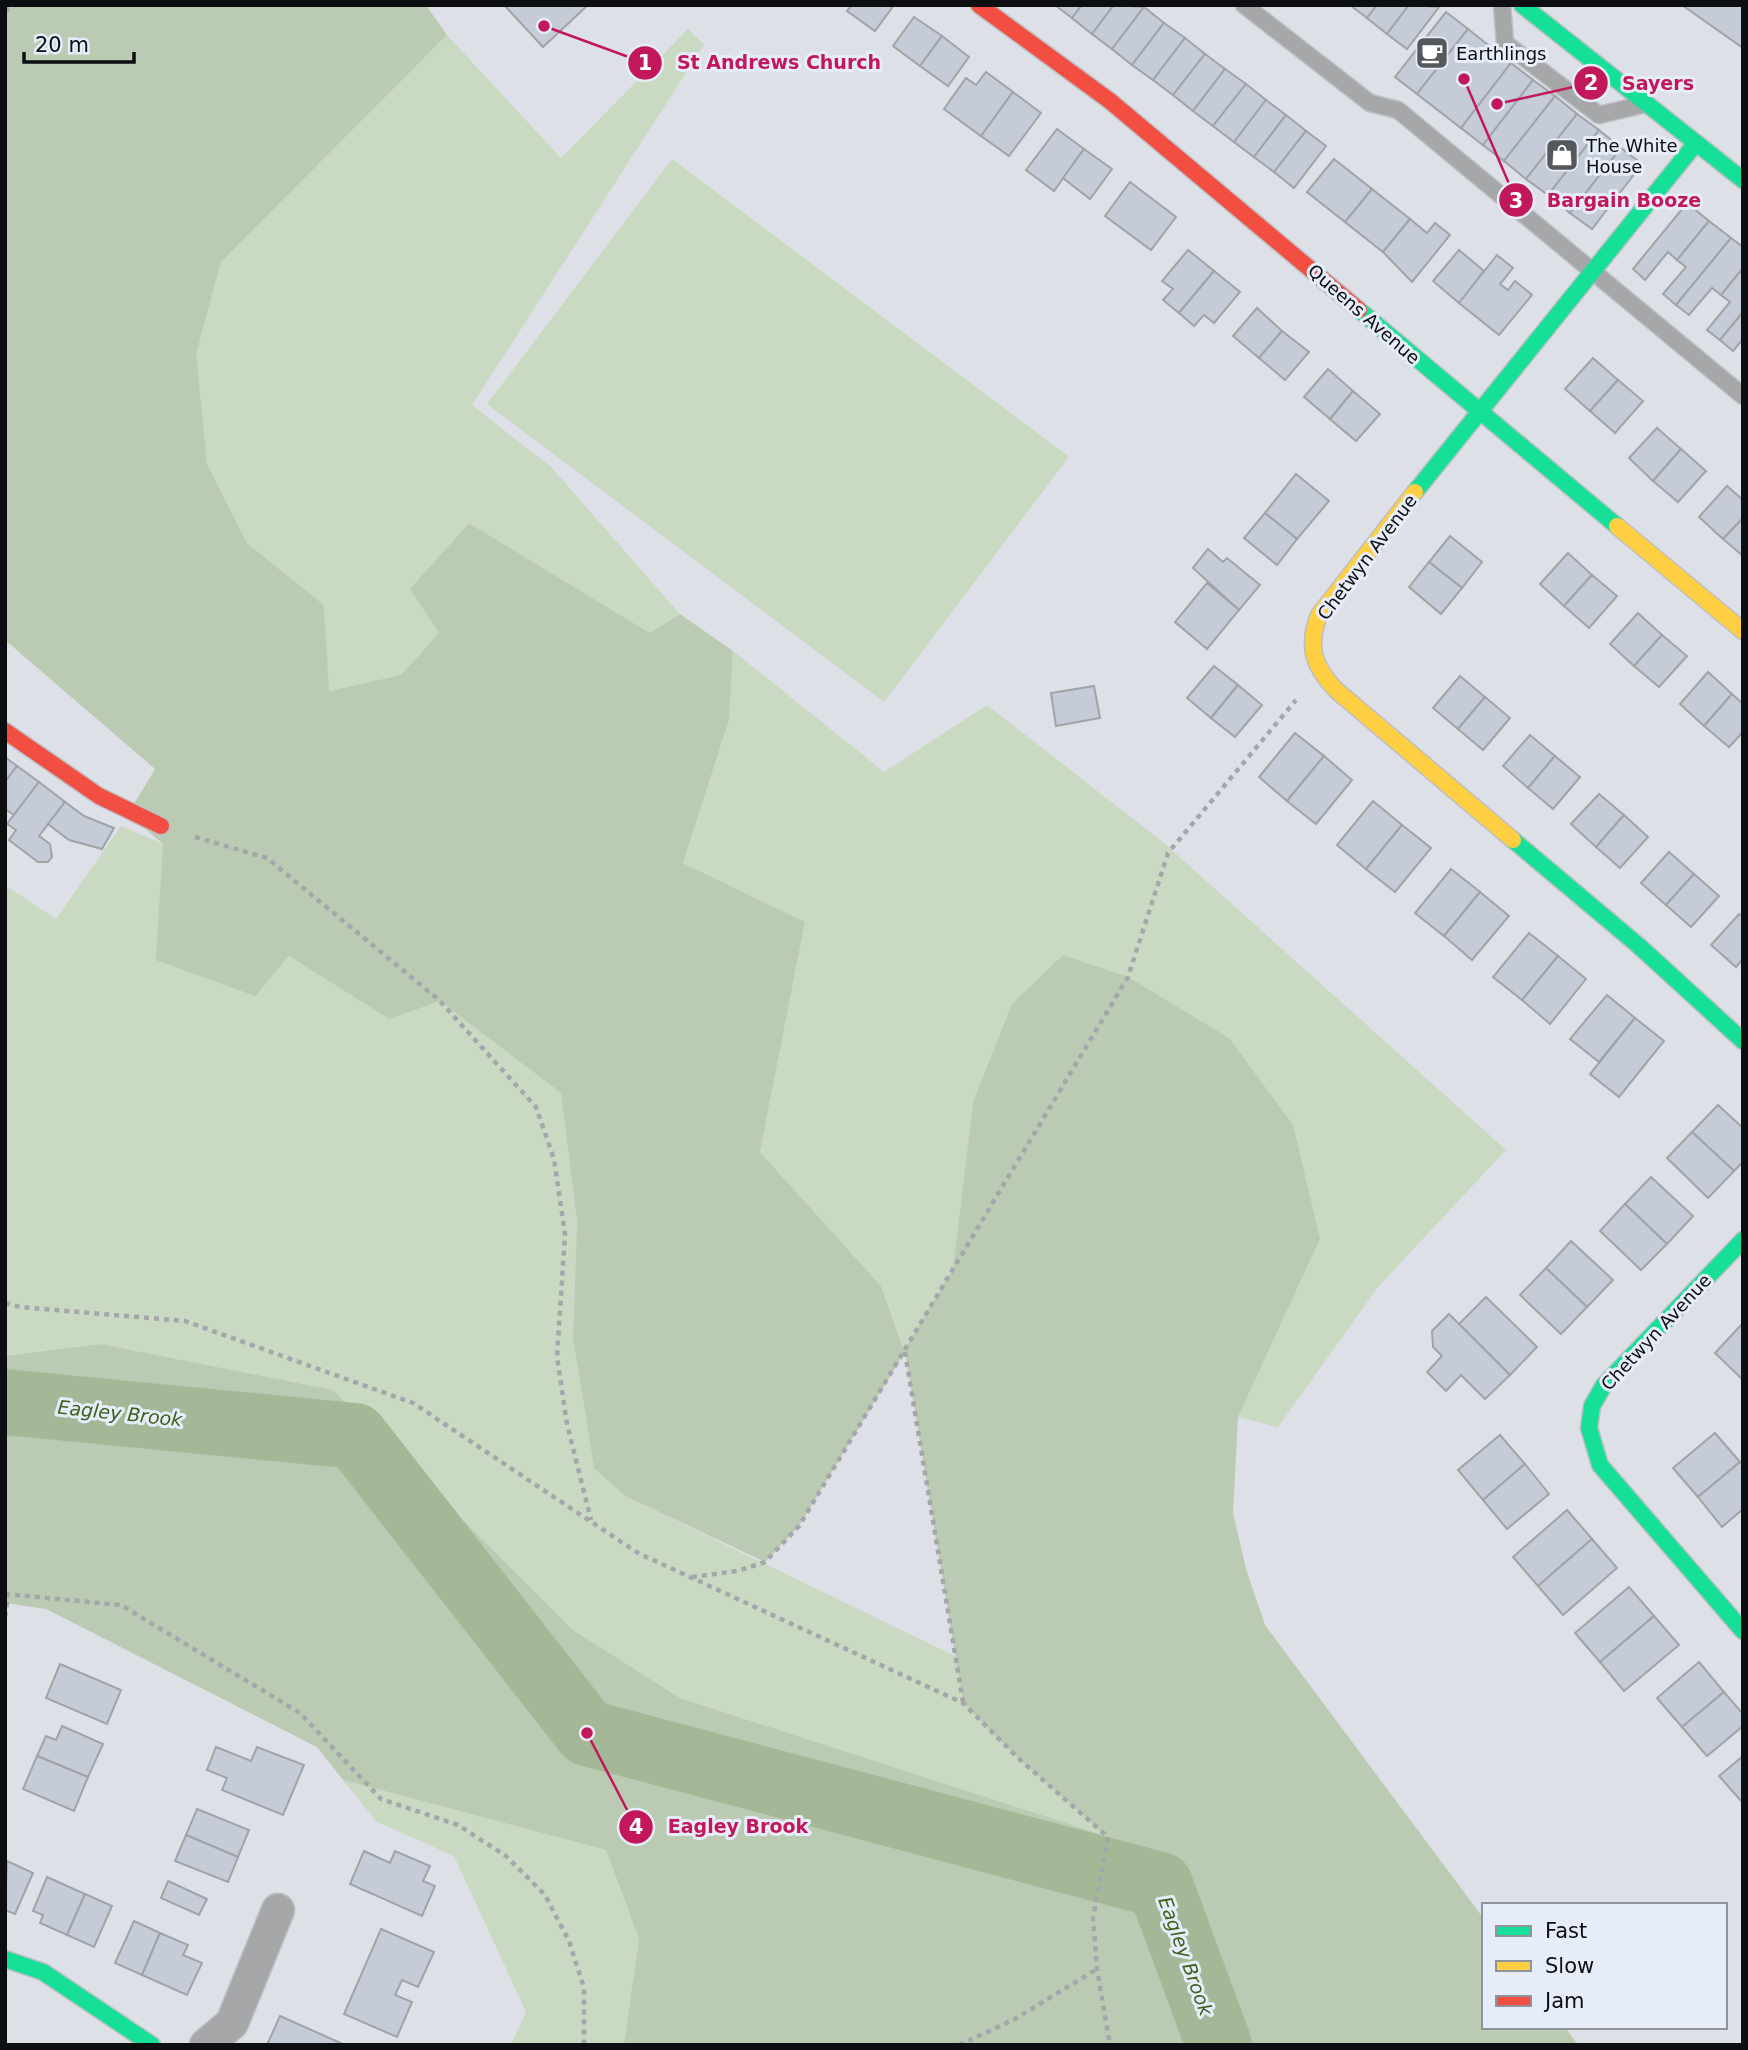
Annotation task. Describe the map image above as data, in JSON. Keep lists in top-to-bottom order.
{
  "streets": {
    "street": ["Queens Avenue", "Chetwyn Avenue"]
  },
  "crossings": [
    ["Queens Avenue", "Chetwyn Avenue"]
  ],
  "water": ["Eagley Brook"],
  "places": {
    "other": [
      "St Andrews Church",
      "Bargain Booze",
      "Sayers",
      "Eagley Brook"
    ],
    "cafe": ["Earthlings"],
    "shop": ["The White House"]
  },
  "legend": ["Fast", "Slow", "Jam"],
  "scale_bar": "20 m"
}
